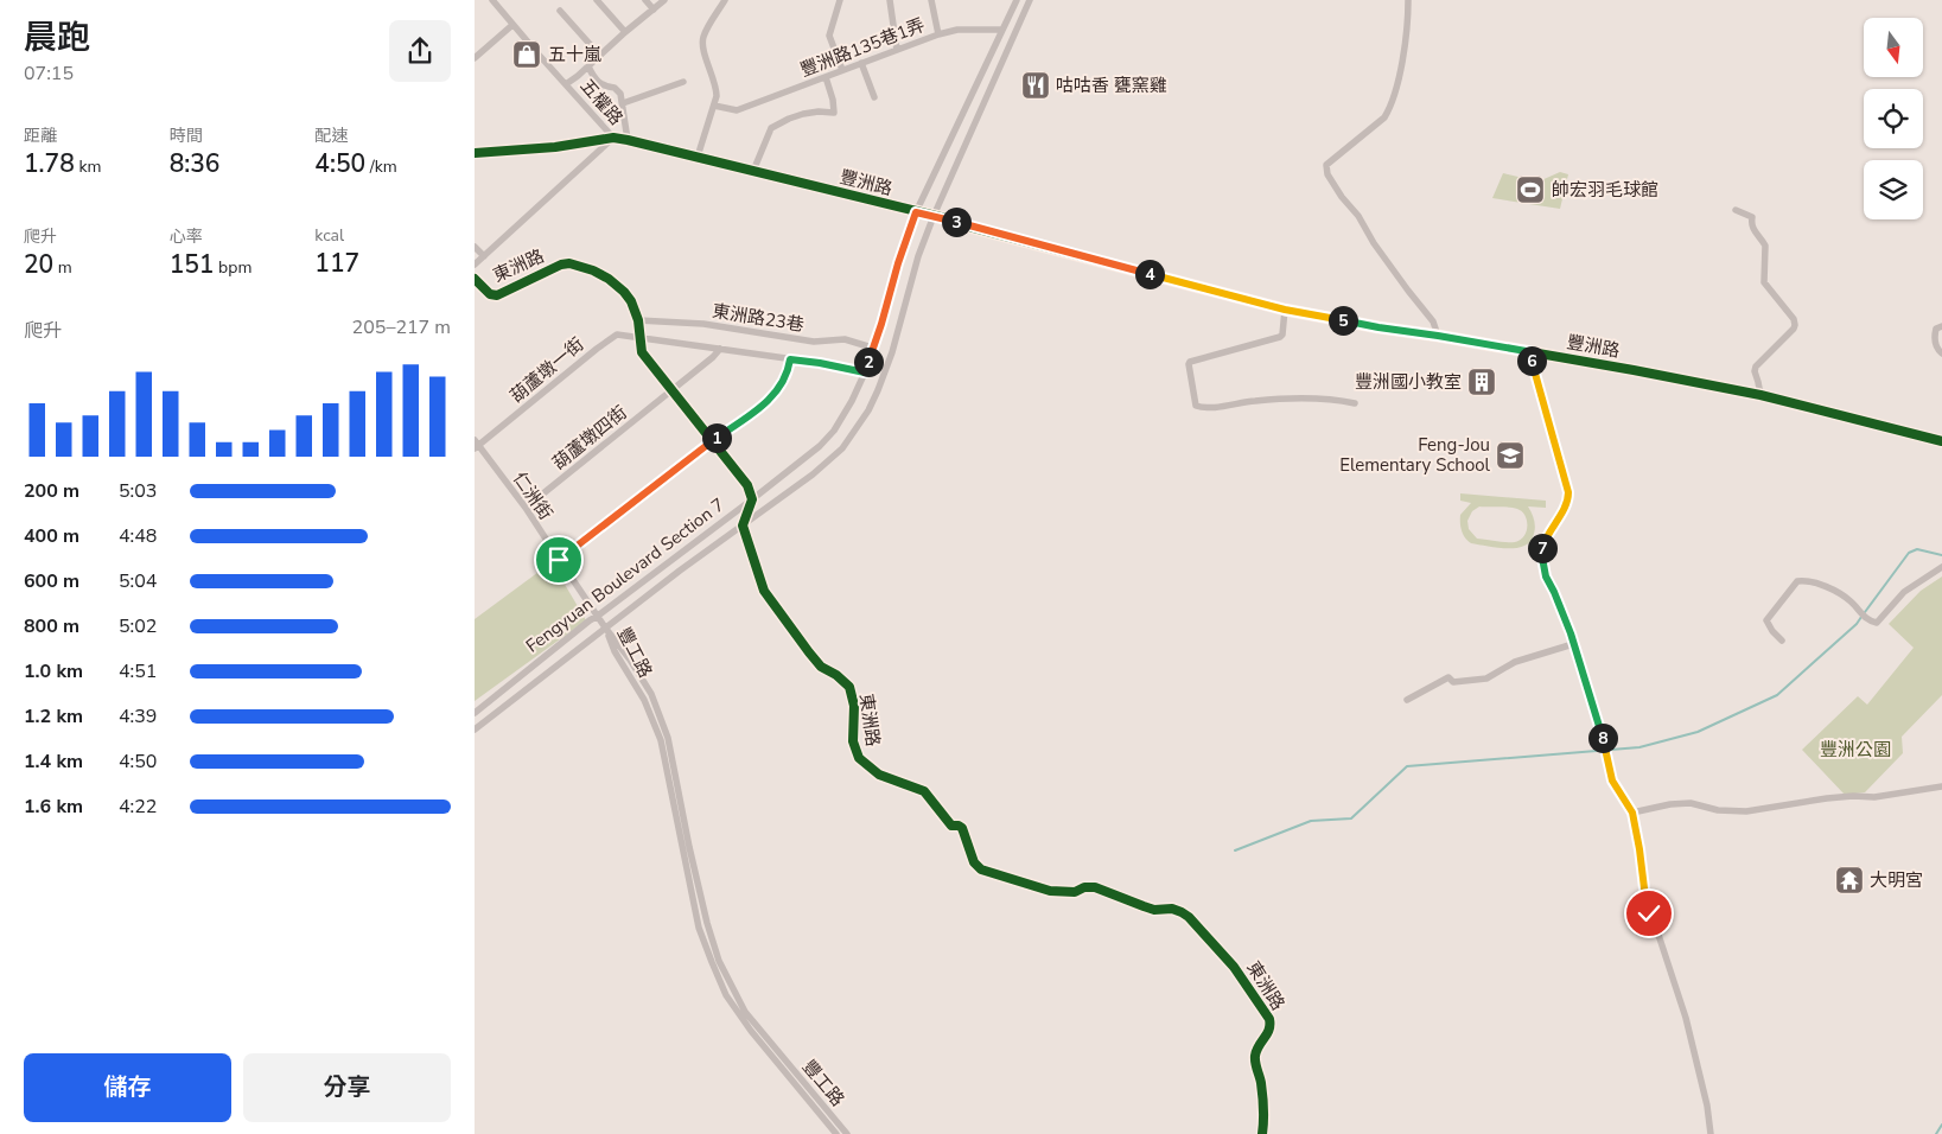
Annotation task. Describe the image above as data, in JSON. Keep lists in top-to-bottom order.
{
  "streets": {
    "street": [
      "豐洲路135巷1弄",
      "五權路",
      "豐洲路",
      "東洲路",
      "東洲路23巷",
      "葫蘆墩一街",
      "葫蘆墩四街",
      "仁洲街",
      "Fengyuan Boulevard Section 7",
      "豐工路"
    ]
  },
  "crossings": [
    ["豐洲路135巷1弄", "Fengyuan Boulevard Section 7"],
    ["五權路", "豐洲路"],
    ["五權路", "東洲路"],
    ["豐洲路", "Fengyuan Boulevard Section 7"],
    ["東洲路", "東洲路23巷"],
    ["東洲路", "葫蘆墩一街"],
    ["東洲路", "葫蘆墩四街"],
    ["東洲路", "Fengyuan Boulevard Section 7"],
    ["東洲路23巷", "Fengyuan Boulevard Section 7"],
    ["葫蘆墩一街", "葫蘆墩四街"],
    ["葫蘆墩一街", "仁洲街"],
    ["葫蘆墩一街", "Fengyuan Boulevard Section 7"],
    ["葫蘆墩四街", "仁洲街"],
    ["仁洲街", "Fengyuan Boulevard Section 7"],
    ["仁洲街", "豐工路"],
    ["Fengyuan Boulevard Section 7", "豐工路"]
  ],
  "parks": ["豐洲公園"],
  "places": {
    "shop": ["五十嵐"],
    "restaurant": ["咕咕香 甕窯雞"],
    "sports": ["帥宏羽毛球館"],
    "building": ["豐洲國小教室"],
    "school or university": ["Feng-Jou Elementary School"],
    "temple": ["大明宮"]
  },
  "north": "bottom",
  "page": {
    "heading": ["晨跑", "07:15"],
    "stats": [
      ["距離", "1.78 km"],
      ["時間", "8:36"],
      ["配速", "4:50 /km"],
      ["爬升", "20 m"],
      ["心率", "151 bpm"],
      ["kcal", "117"]
    ],
    "pins": [
      "3",
      "4",
      "5",
      "6",
      "2",
      "1",
      "7",
      "8"
    ],
    "chart": ["爬升", "205–217 m"],
    "list": [
      {
        "name": "200 m",
        "note": "5:03"
      },
      {
        "name": "400 m",
        "note": "4:48"
      },
      {
        "name": "600 m",
        "note": "5:04"
      },
      {
        "name": "800 m",
        "note": "5:02"
      },
      {
        "name": "1.0 km",
        "note": "4:51"
      },
      {
        "name": "1.2 km",
        "note": "4:39"
      },
      {
        "name": "1.4 km",
        "note": "4:50"
      },
      {
        "name": "1.6 km",
        "note": "4:22"
      }
    ],
    "buttons": ["儲存", "分享"]
  }
}
